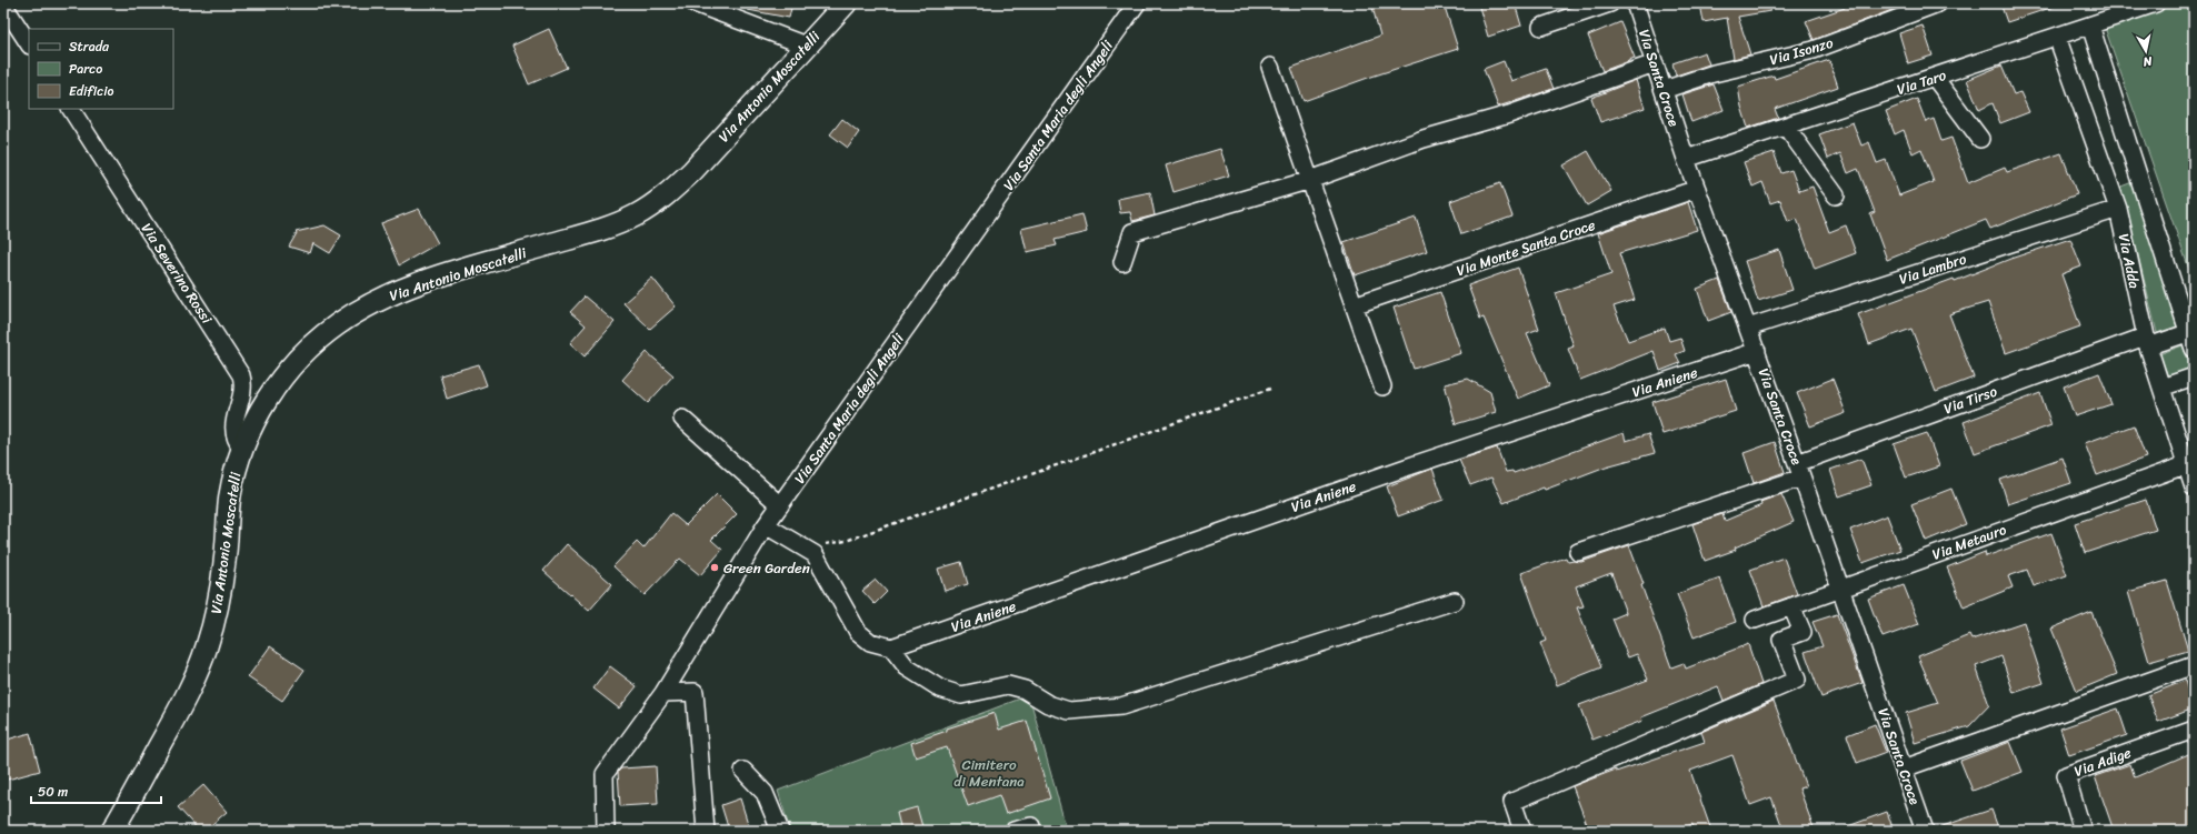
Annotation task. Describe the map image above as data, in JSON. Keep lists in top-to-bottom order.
{
  "streets": {
    "street": [
      "Via Isonzo",
      "Via Santa Croce",
      "Via Taro",
      "Via Antonio Moscatelli",
      "Via Santa Maria degli Angeli",
      "Via Monte Santa Croce",
      "Via Adda",
      "Via Lambro",
      "Via Severino Rossi",
      "Via Aniene",
      "Via Tirso",
      "Via Metauro",
      "Via Adige"
    ]
  },
  "crossings": [
    ["Via Isonzo", "Via Santa Croce"],
    ["Via Santa Croce", "Via Taro"],
    ["Via Santa Croce", "Via Monte Santa Croce"],
    ["Via Santa Croce", "Via Lambro"],
    ["Via Santa Croce", "Via Aniene"],
    ["Via Santa Croce", "Via Tirso"],
    ["Via Santa Croce", "Via Metauro"],
    ["Via Taro", "Via Adda"],
    ["Via Antonio Moscatelli", "Via Severino Rossi"],
    ["Via Adda", "Via Lambro"],
    ["Via Adda", "Via Tirso"],
    ["Via Adda", "Via Metauro"]
  ],
  "parks": ["Cimitero di Mentana"],
  "places": ["Green Garden"],
  "legend": ["Strada", "Parco", "Edificio"],
  "scale_bar": "50 m",
  "north": "bottom"
}
